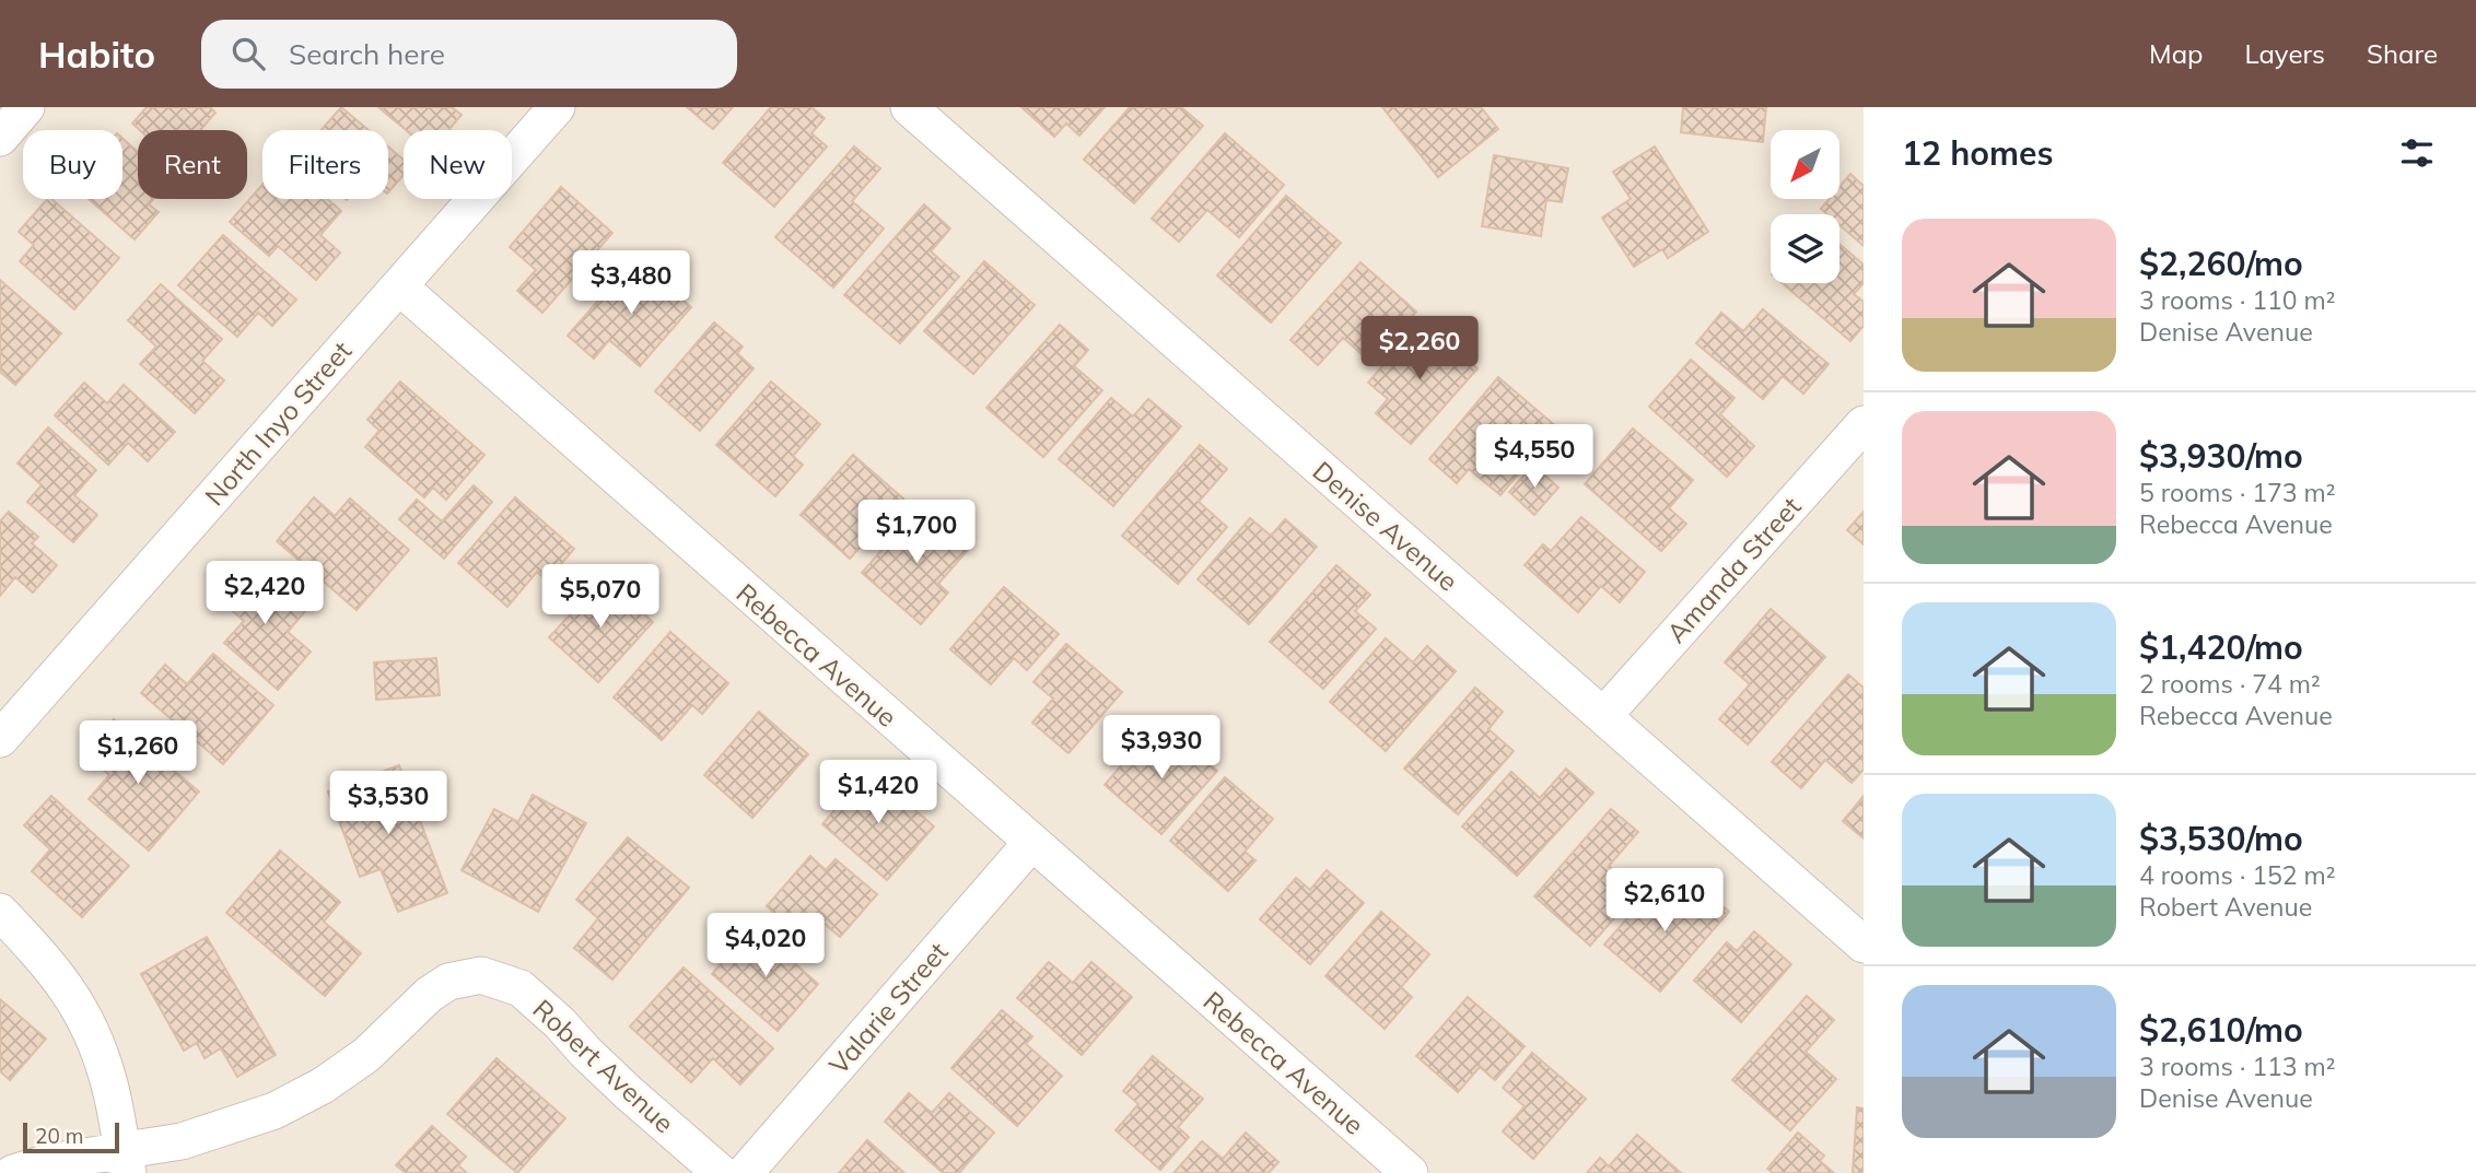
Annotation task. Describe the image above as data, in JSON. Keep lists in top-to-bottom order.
{
  "streets": {
    "street": [
      "North Inyo Street",
      "Denise Avenue",
      "Amanda Street",
      "Rebecca Avenue",
      "Valarie Street",
      "Robert Avenue"
    ]
  },
  "crossings": [
    ["North Inyo Street", "Rebecca Avenue"],
    ["Denise Avenue", "Amanda Street"],
    ["Rebecca Avenue", "Valarie Street"]
  ],
  "scale_bar": "20 m",
  "north": "bottom left",
  "page": {
    "header": "Habito",
    "search": "Search here",
    "nav": ["Map", "Layers", "Share"],
    "heading": "12 homes",
    "chip": [
      "Buy",
      "Rent",
      "Filters",
      "New"
    ],
    "list": [
      {
        "name": "$2,260/mo",
        "note": "3 rooms · 110 m² · Denise Avenue"
      },
      {
        "name": "$3,930/mo",
        "note": "5 rooms · 173 m² · Rebecca Avenue"
      },
      {
        "name": "$1,420/mo",
        "note": "2 rooms · 74 m² · Rebecca Avenue"
      },
      {
        "name": "$3,530/mo",
        "note": "4 rooms · 152 m² · Robert Avenue"
      },
      {
        "name": "$2,610/mo",
        "note": "3 rooms · 113 m² · Denise Avenue"
      }
    ],
    "price": [
      "$3,480",
      "$2,260",
      "$4,550",
      "$1,700",
      "$2,420",
      "$5,070",
      "$3,930",
      "$1,260",
      "$1,420",
      "$3,530",
      "$2,610",
      "$4,020"
    ],
    "scale": "20 m"
  }
}
